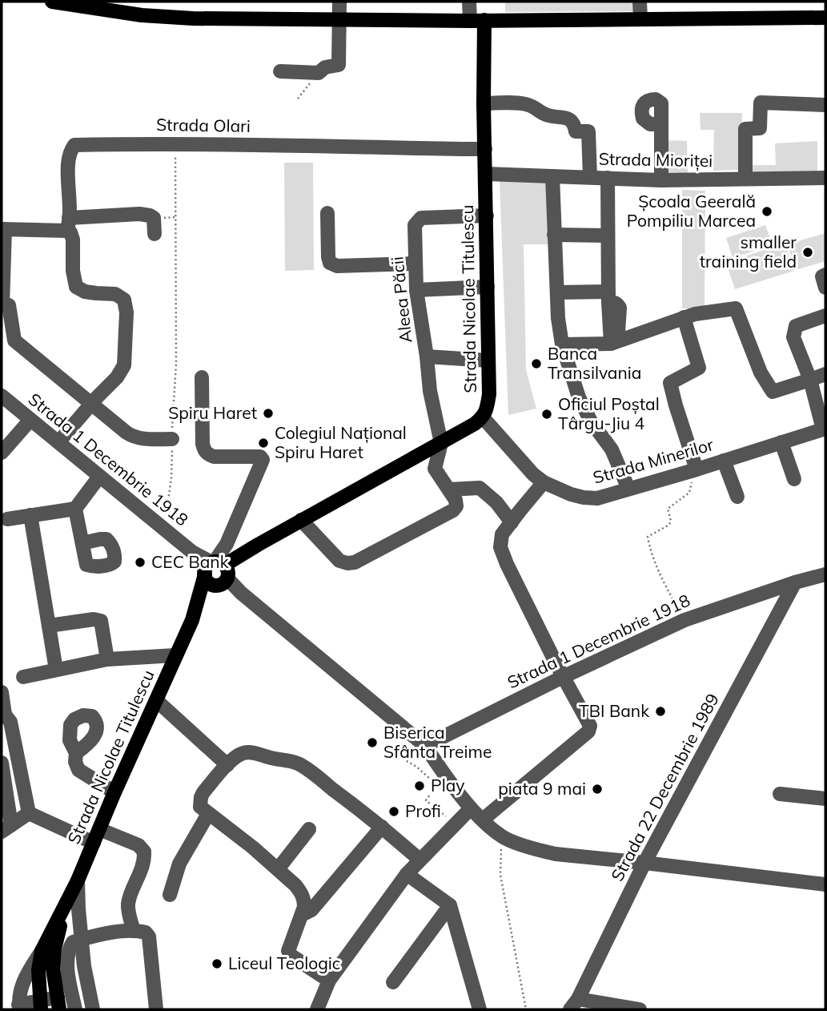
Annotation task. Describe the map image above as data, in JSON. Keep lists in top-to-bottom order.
{
  "streets": {
    "main road": ["Strada Nicolae Titulescu"],
    "street": [
      "Strada Olari",
      "Strada Mioriței",
      "Aleea Păcii",
      "Strada 1 Decembrie 1918",
      "Strada Minerilor",
      "Strada 22 Decembrie 1989"
    ]
  },
  "crossings": [
    ["Strada Olari", "Strada Nicolae Titulescu"],
    ["Strada Mioriței", "Strada Nicolae Titulescu"],
    ["Strada Nicolae Titulescu", "Aleea Păcii"],
    ["Strada Nicolae Titulescu", "Strada 1 Decembrie 1918"],
    ["Strada Nicolae Titulescu", "Strada Minerilor"],
    ["Strada 1 Decembrie 1918", "Strada 22 Decembrie 1989"]
  ],
  "places": [
    "Școala Geerală Pompiliu Marcea",
    "smaller training field",
    "Banca Transilvania",
    "Spiru Haret",
    "Oficiul Poștal Târgu-Jiu 4",
    "Colegiul Național Spiru Haret",
    "CEC Bank",
    "TBI Bank",
    "Biserica Sfânta Treime",
    "Play",
    "piata 9 mai",
    "Profi",
    "Liceul Teologic"
  ]
}
